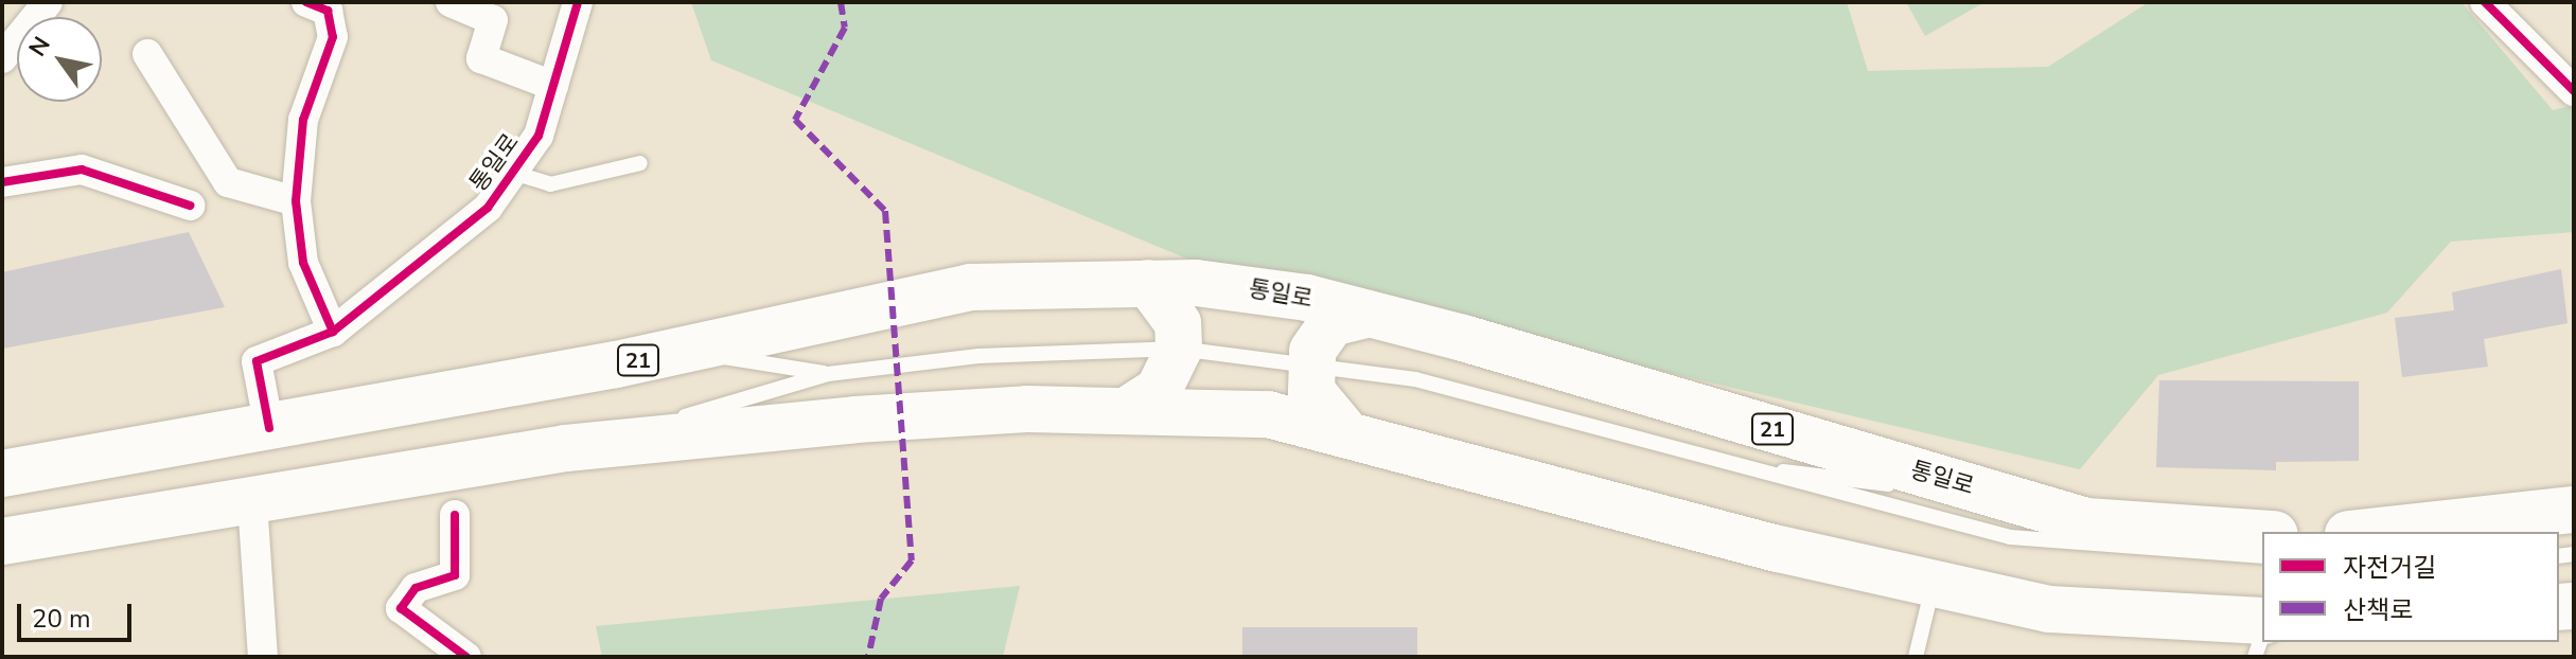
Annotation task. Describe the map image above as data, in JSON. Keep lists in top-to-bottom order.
{
  "streets": {
    "main road": ["통일로", "21"]
  },
  "legend": ["자전거길", "산책로"],
  "scale_bar": "20 m",
  "north": "top left"
}
